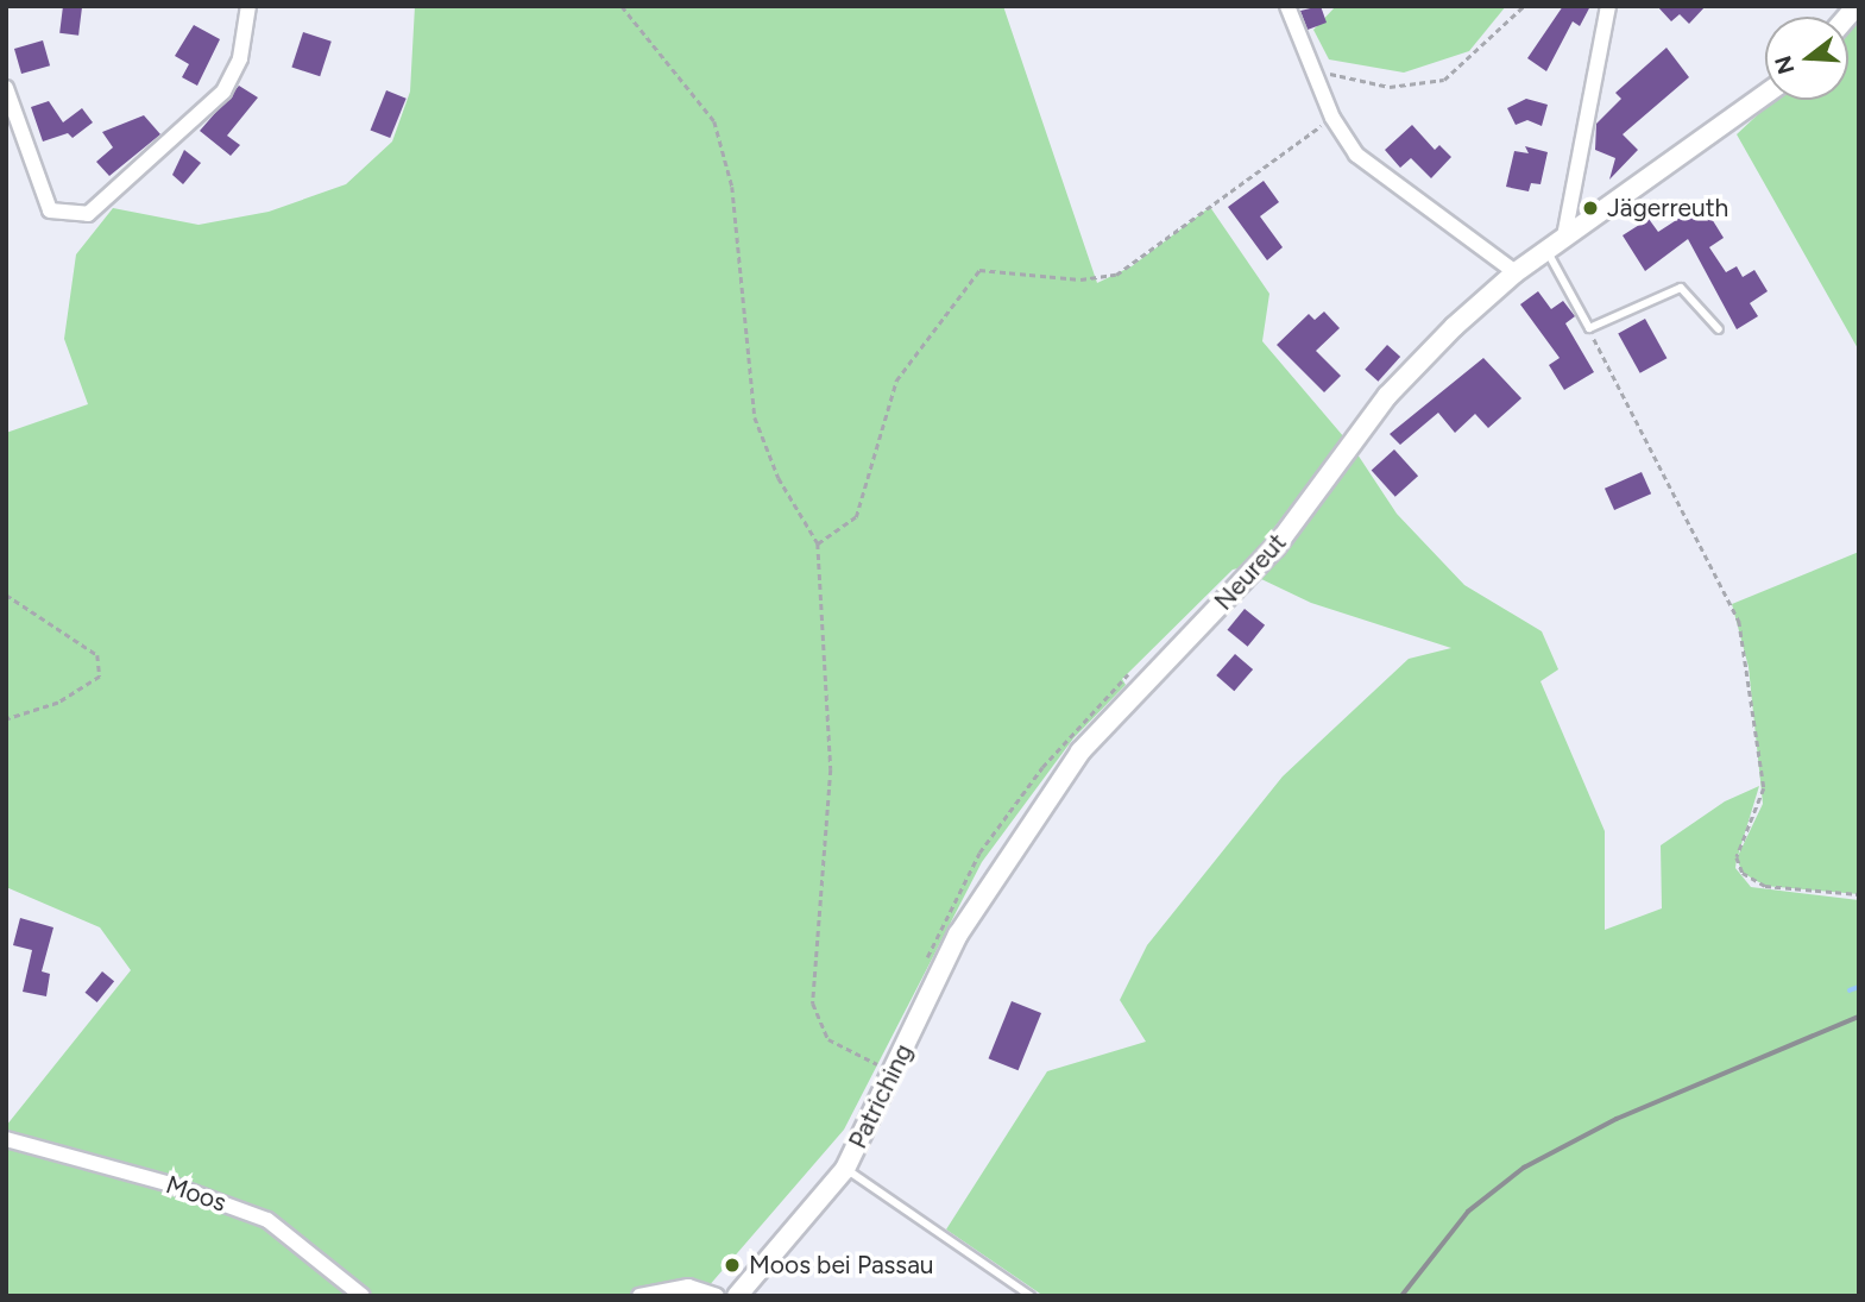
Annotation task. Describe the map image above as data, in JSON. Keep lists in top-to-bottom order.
{
  "streets": {
    "street": ["Neureut", "Patriching", "Moos"]
  },
  "crossings": [
    ["Neureut", "Patriching"]
  ],
  "places": ["Jägerreuth", "Moos bei Passau"],
  "north": "left"
}
